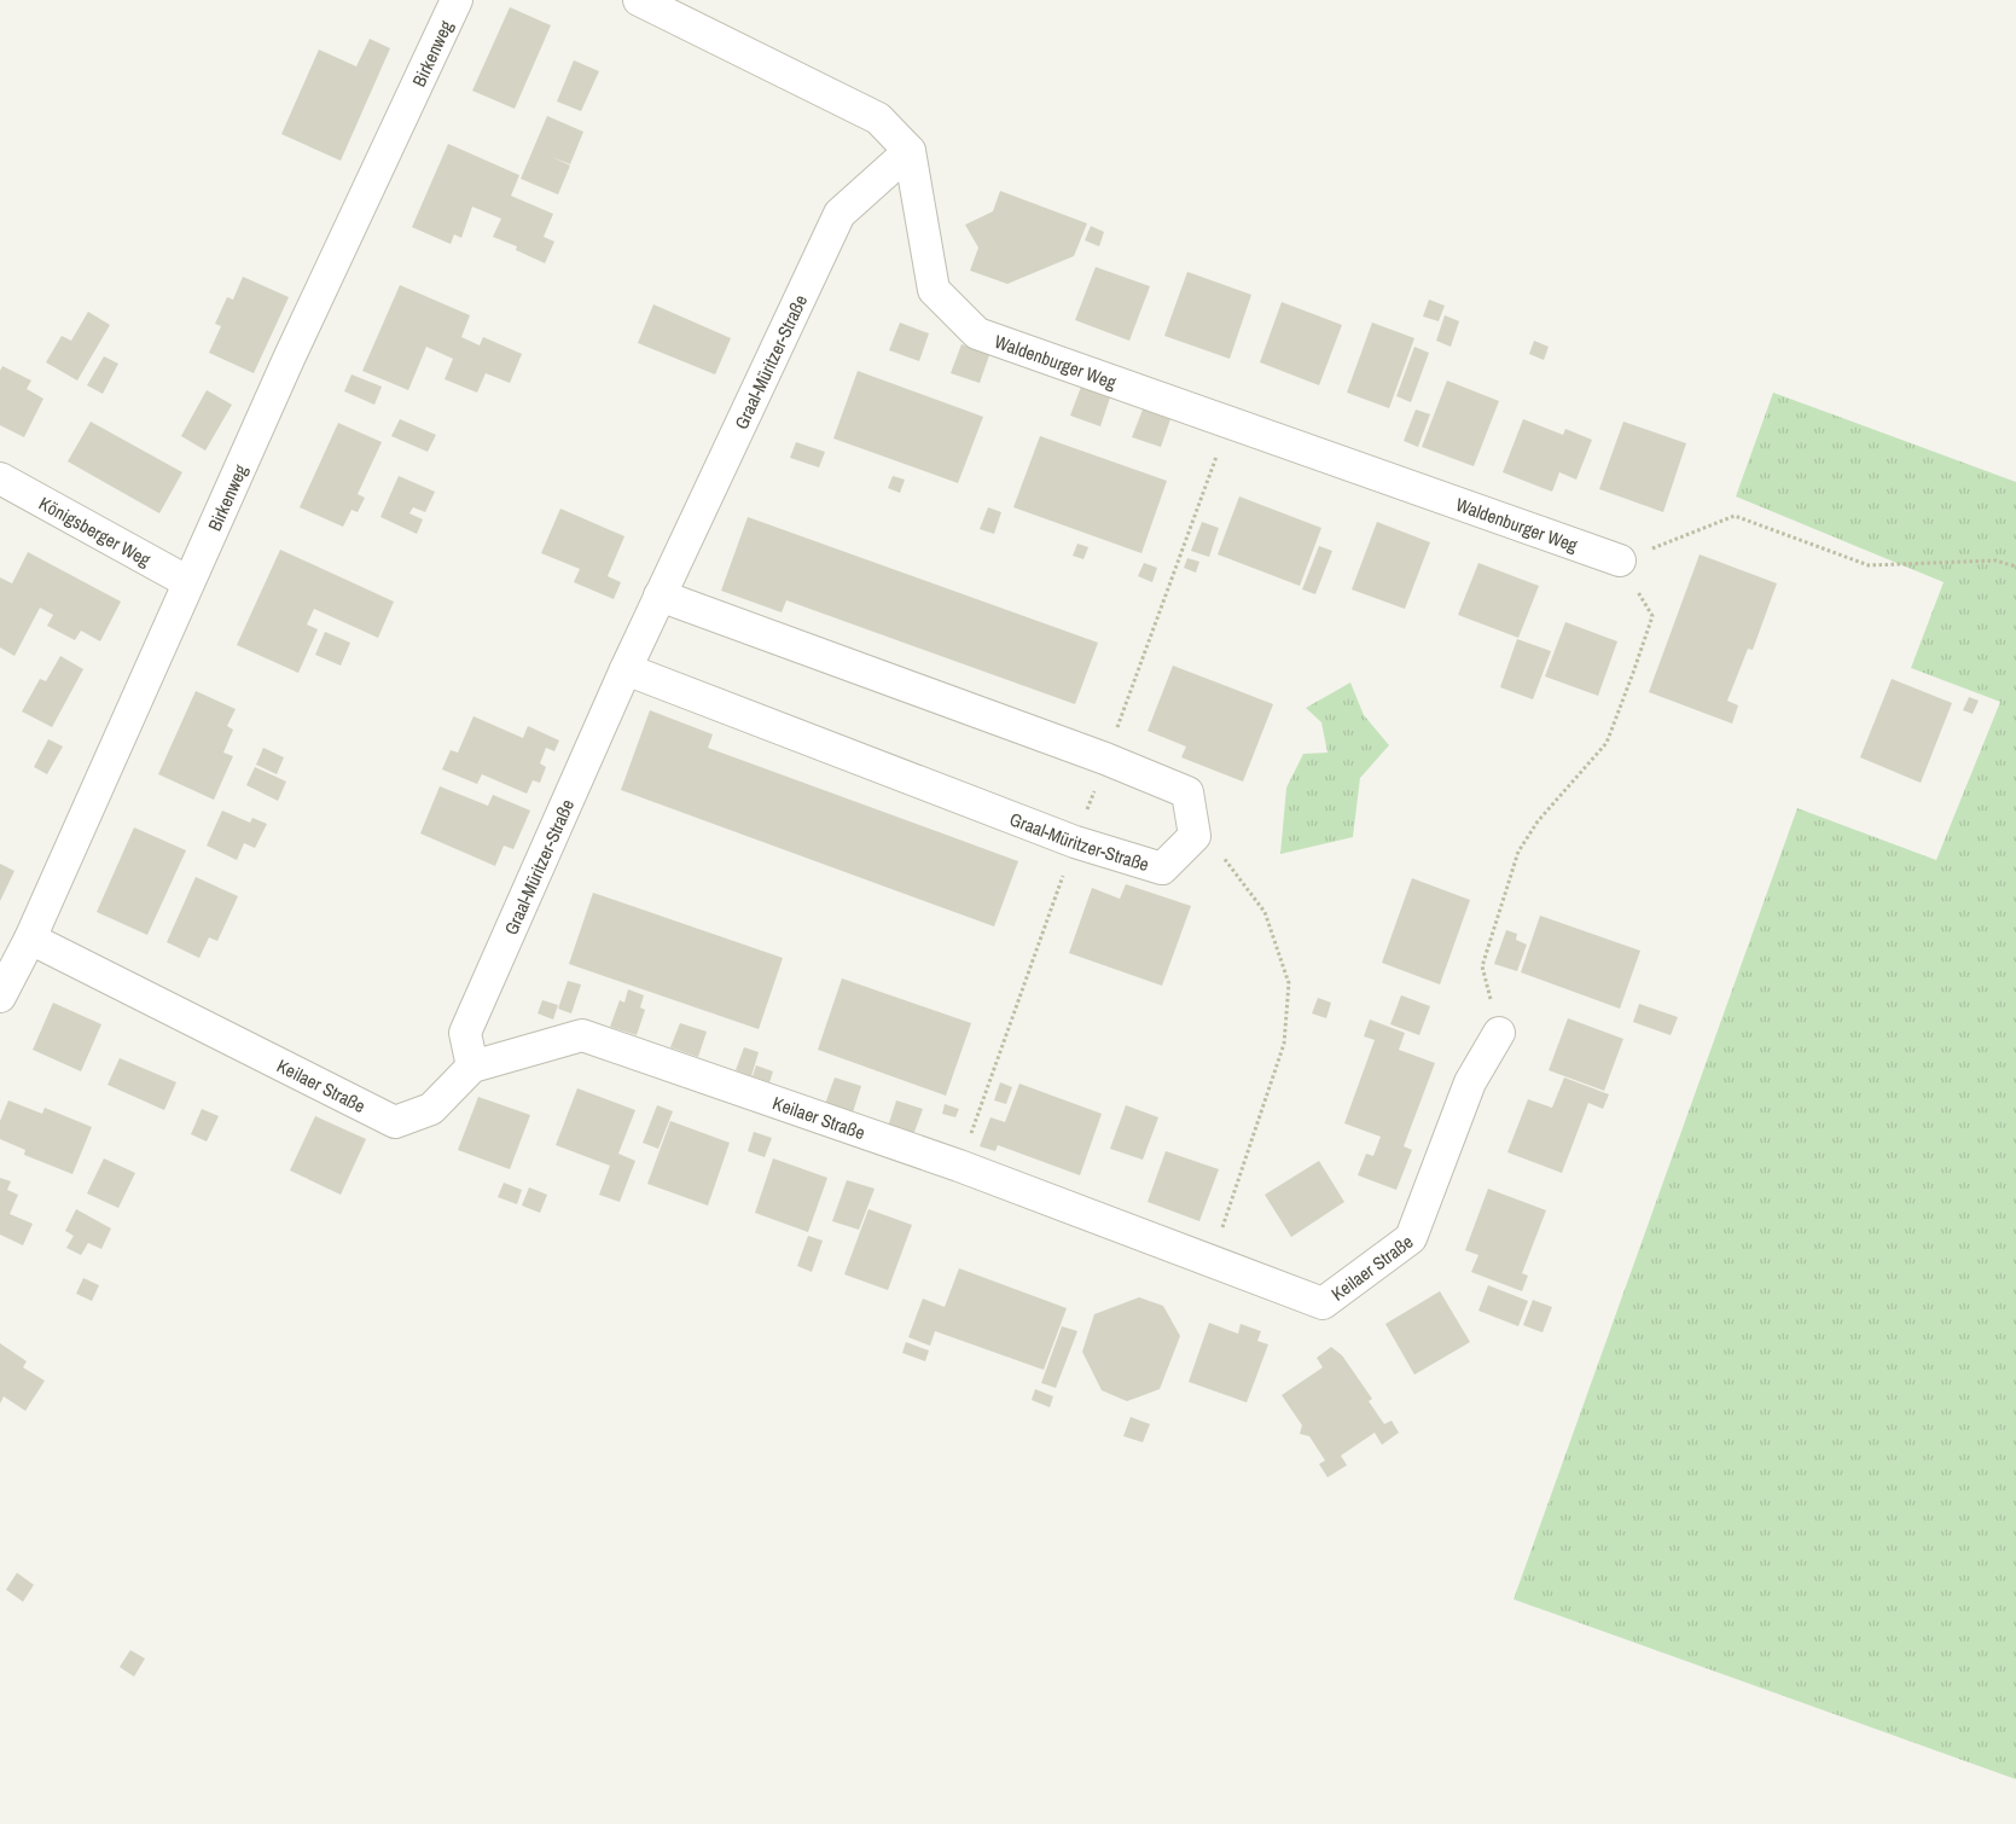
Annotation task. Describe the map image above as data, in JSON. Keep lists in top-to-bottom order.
{
  "streets": {
    "street": [
      "Birkenweg",
      "Waldenburger Weg",
      "Graal-Müritzer-Straße",
      "Königsberger Weg",
      "Keilaer Straße"
    ]
  },
  "crossings": [
    ["Birkenweg", "Königsberger Weg"],
    ["Birkenweg", "Keilaer Straße"],
    ["Waldenburger Weg", "Graal-Müritzer-Straße"],
    ["Graal-Müritzer-Straße", "Keilaer Straße"]
  ]
}
